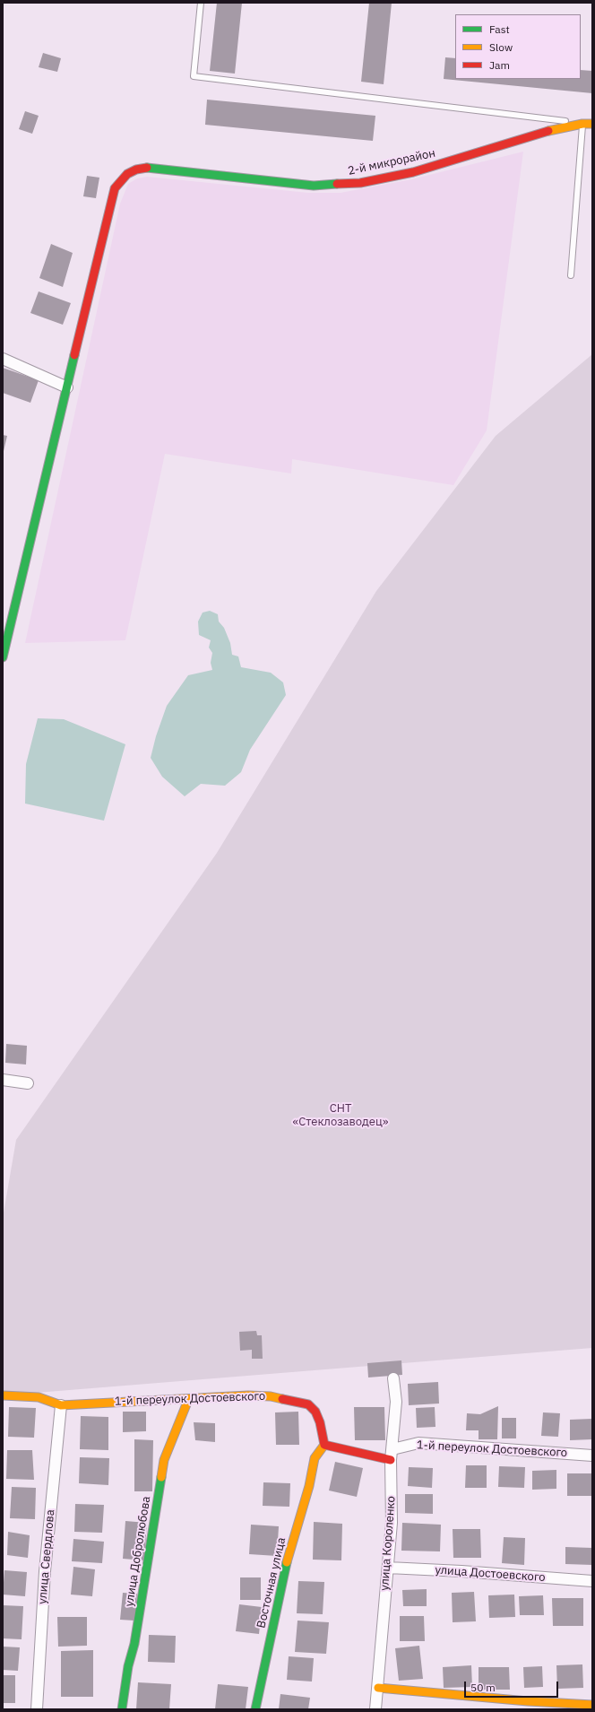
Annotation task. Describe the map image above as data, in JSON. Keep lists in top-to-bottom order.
{
  "streets": {
    "street": [
      "2-й микрорайон",
      "1-й переулок Достоевского",
      "улица Короленко",
      "улица Добролюбова",
      "улица Свердлова",
      "улица Достоевского",
      "Восточная улица"
    ]
  },
  "crossings": [
    ["1-й переулок Достоевского", "улица Короленко"],
    ["1-й переулок Достоевского", "улица Добролюбова"],
    ["1-й переулок Достоевского", "улица Свердлова"],
    ["1-й переулок Достоевского", "Восточная улица"],
    ["улица Короленко", "улица Достоевского"]
  ],
  "parks": ["СНТ «Стеклозаводец»"],
  "legend": ["Fast", "Slow", "Jam"],
  "scale_bar": "50 m"
}
